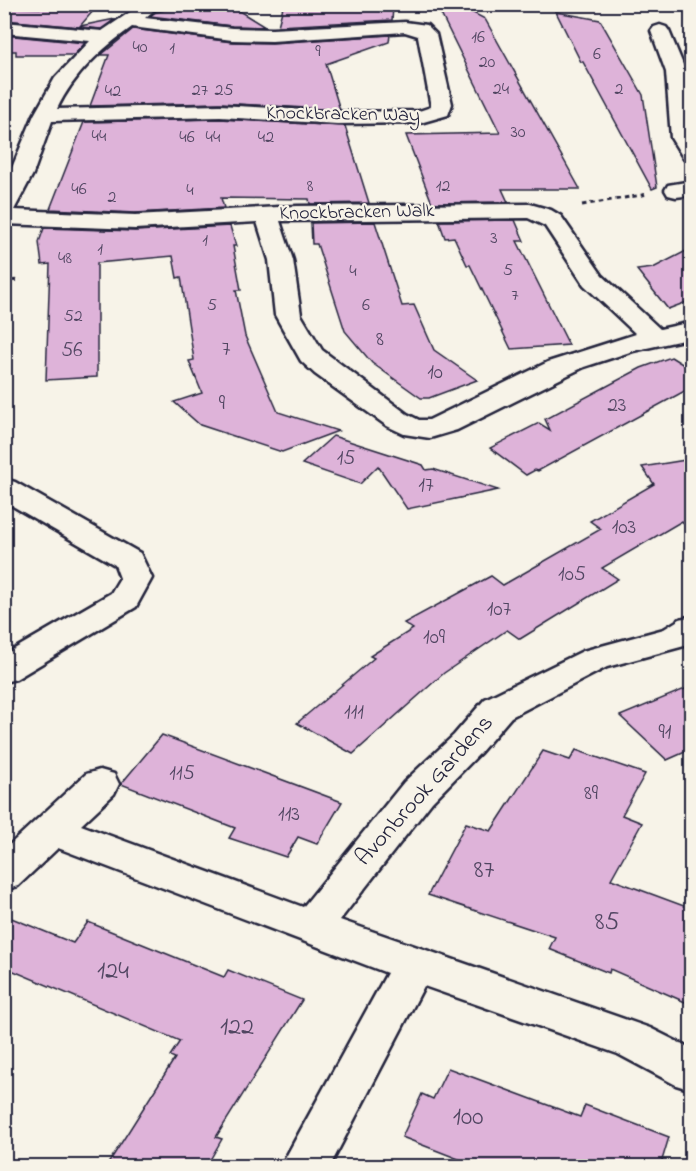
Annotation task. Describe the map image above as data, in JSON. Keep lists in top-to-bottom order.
{
  "streets": {
    "street": ["Knockbracken Way", "Knockbracken Walk", "Avonbrook Gardens"]
  },
  "house_numbers": [
    "16",
    "40",
    "1",
    "9",
    "6",
    "20",
    "24",
    "2",
    "27",
    "25",
    "42",
    "30",
    "44",
    "46",
    "44",
    "42",
    "8",
    "12",
    "46",
    "4",
    "2",
    "3",
    "1",
    "1",
    "48",
    "5",
    "4",
    "7",
    "5",
    "6",
    "52",
    "8",
    "7",
    "56",
    "10",
    "9",
    "23",
    "15",
    "17",
    "103",
    "105",
    "107",
    "109",
    "111",
    "91",
    "115",
    "89",
    "113",
    "87",
    "85",
    "124",
    "122",
    "100"
  ]
}
